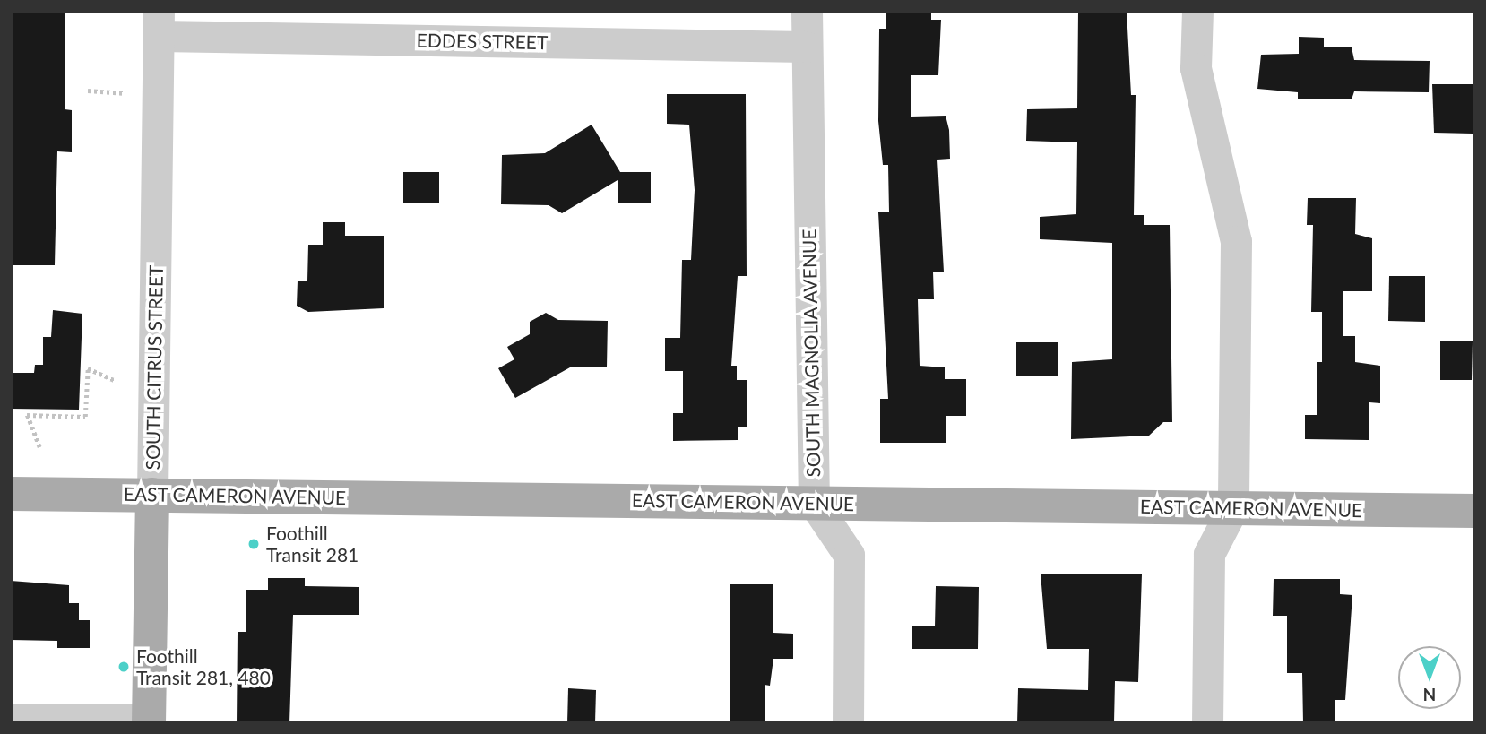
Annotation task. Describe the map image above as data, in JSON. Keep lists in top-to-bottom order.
{
  "streets": {
    "main road": ["SOUTH CITRUS STREET", "EAST CAMERON AVENUE"],
    "street": ["EDDES STREET", "SOUTH MAGNOLIA AVENUE"]
  },
  "crossings": [
    ["EDDES STREET", "SOUTH MAGNOLIA AVENUE"],
    ["EDDES STREET", "SOUTH CITRUS STREET"],
    ["SOUTH MAGNOLIA AVENUE", "EAST CAMERON AVENUE"],
    ["SOUTH CITRUS STREET", "EAST CAMERON AVENUE"]
  ],
  "places": ["Foothill Transit 281", "Foothill Transit 281, 480"],
  "north": "bottom"
}
